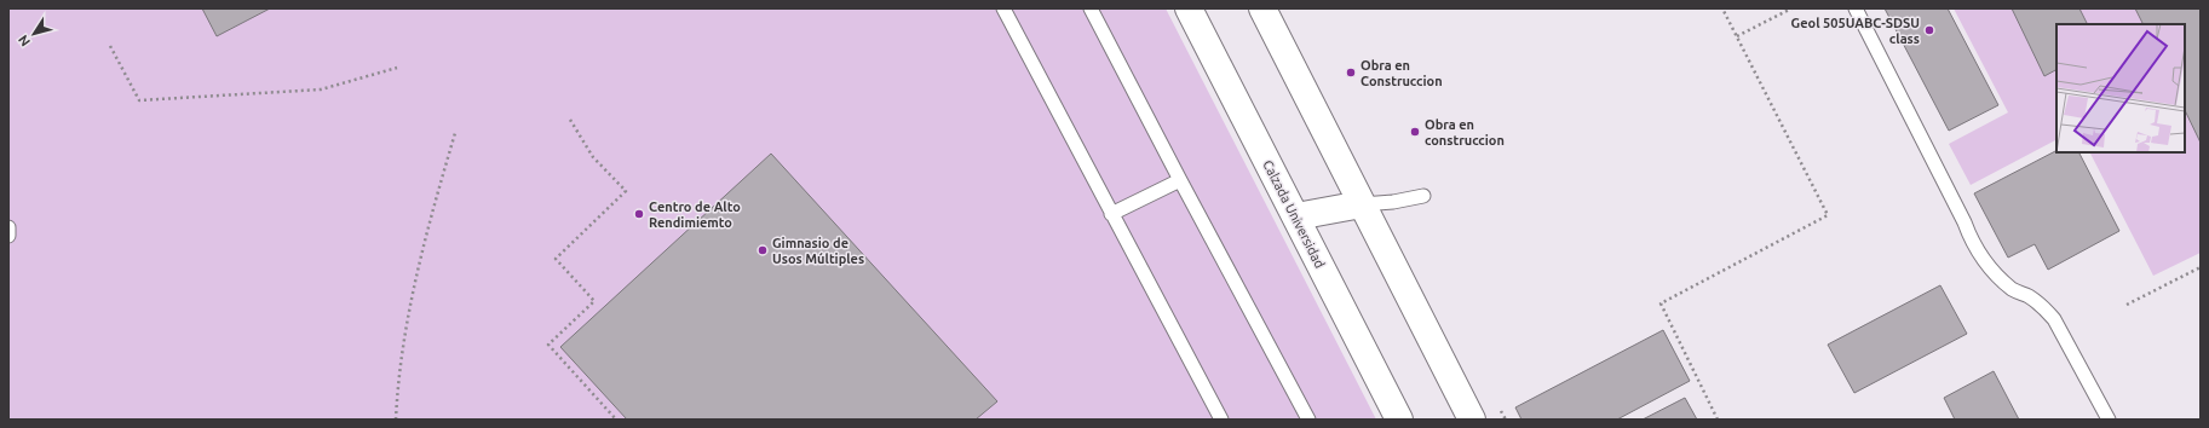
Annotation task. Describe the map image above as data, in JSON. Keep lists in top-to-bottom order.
{
  "streets": {
    "main road": ["Calzada Universidad"]
  },
  "places": [
    "Geol 505UABC-SDSU class",
    "Obra en Construccion",
    "Obra en construccion",
    "Centro de Alto Rendimiemto",
    "Gimnasio de Usos Múltiples"
  ],
  "north": "bottom left"
}
